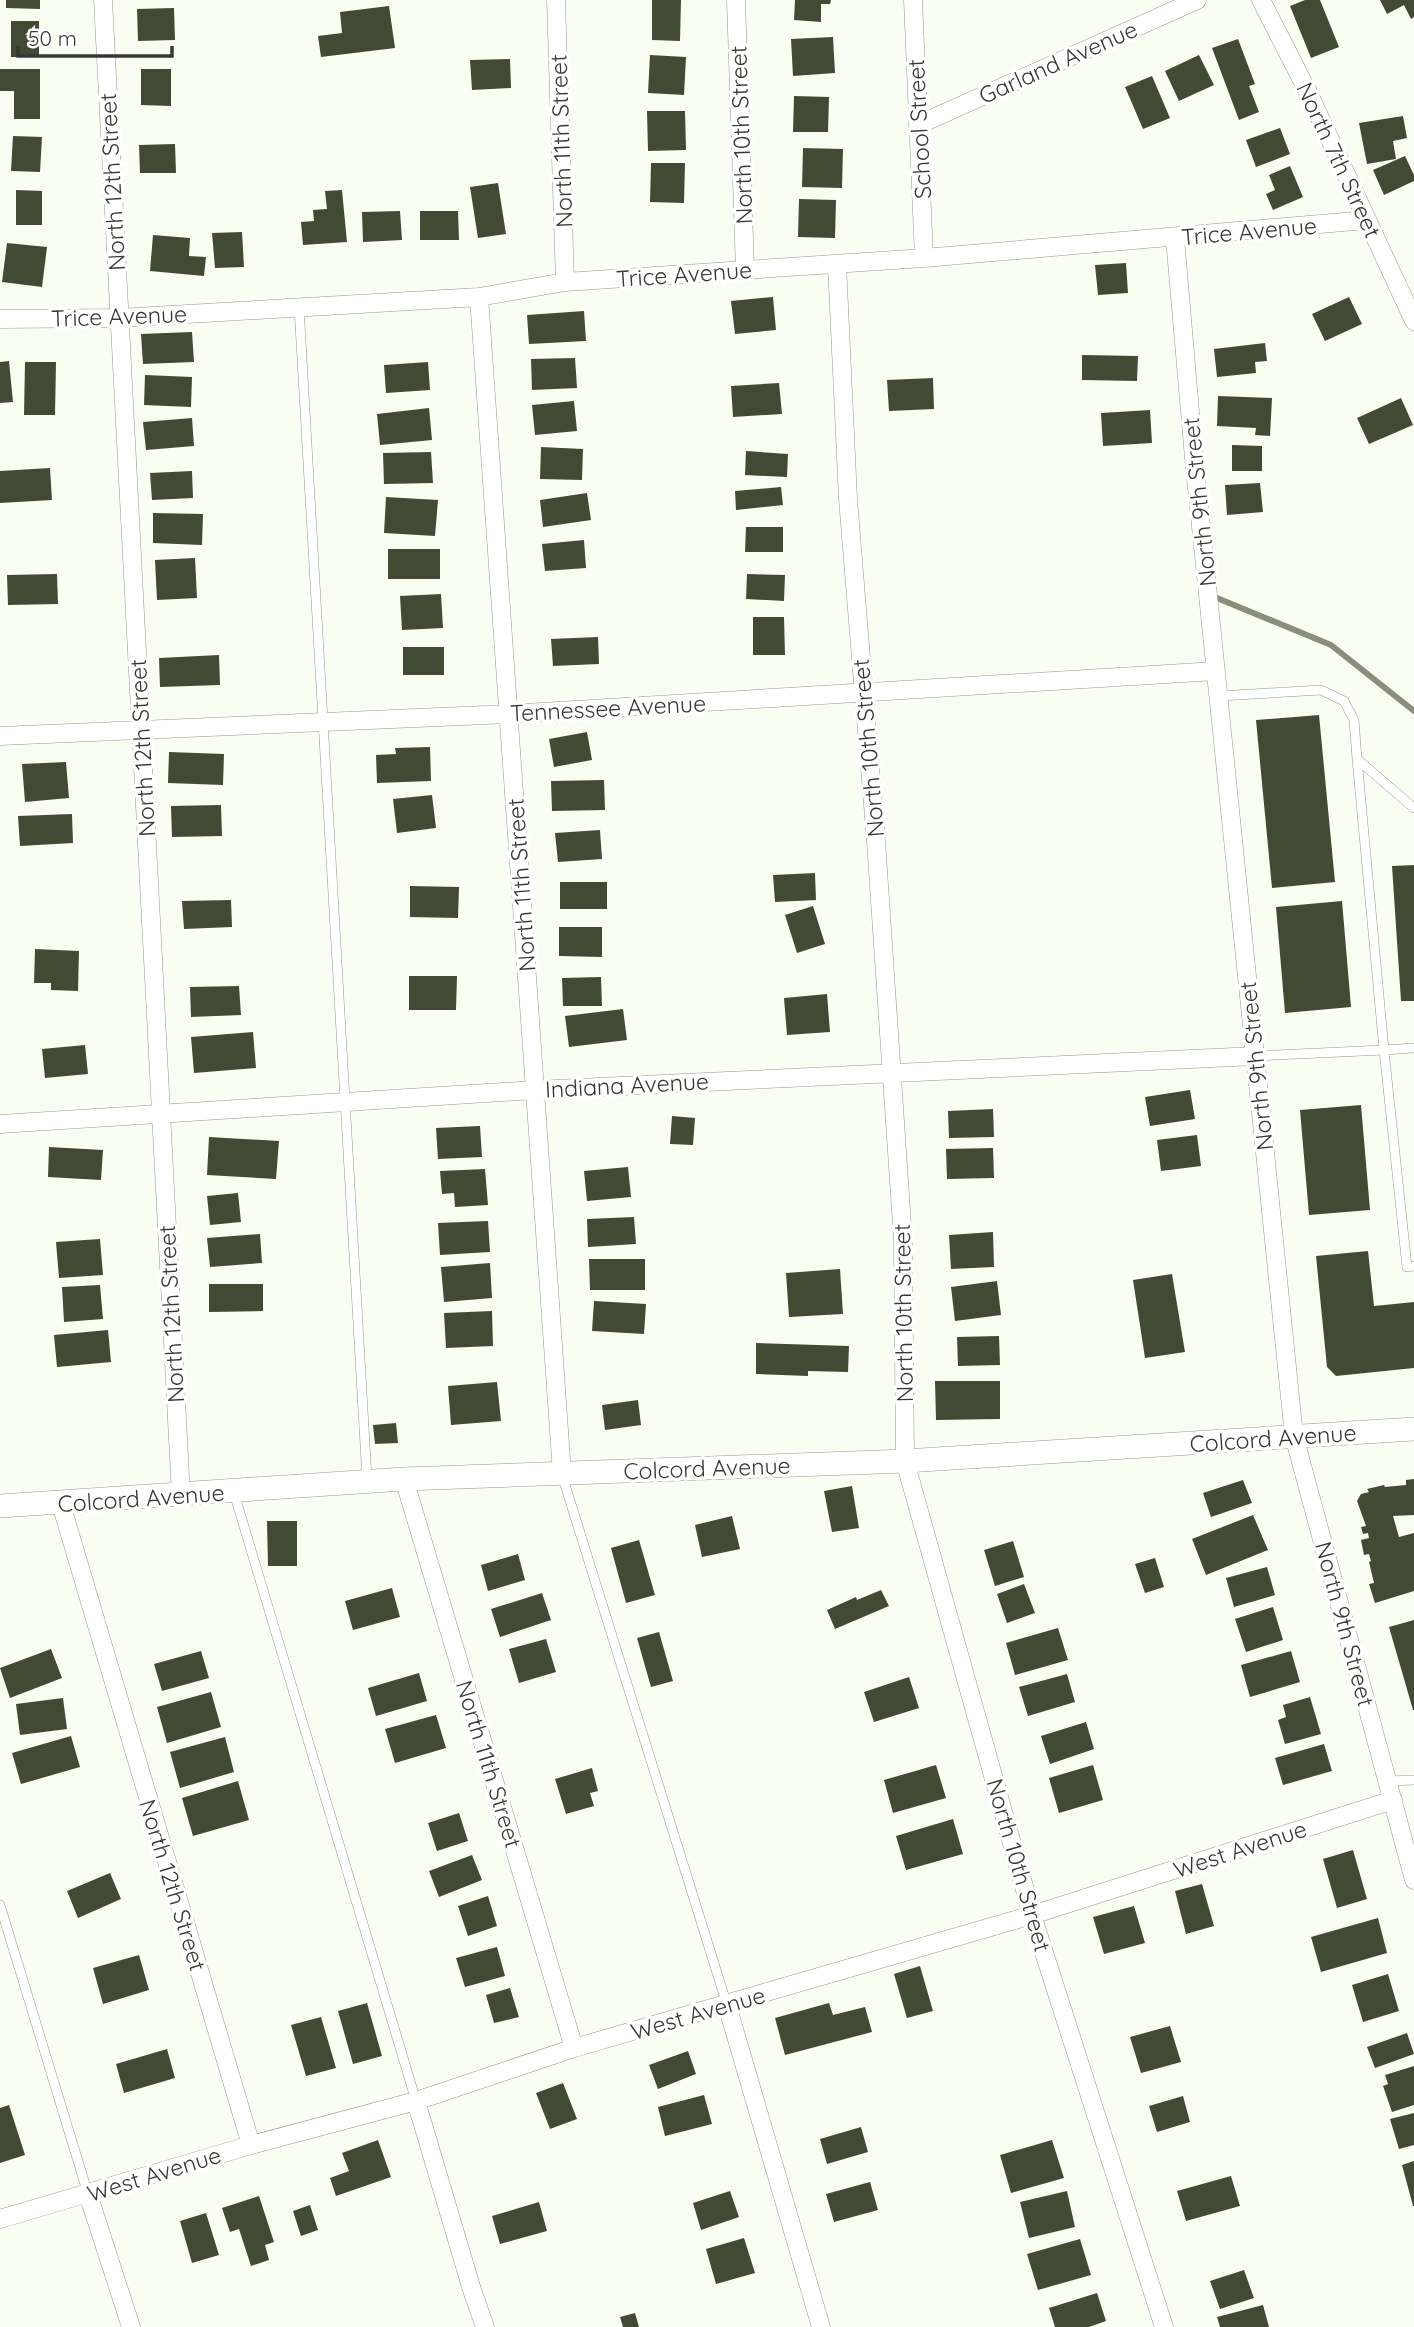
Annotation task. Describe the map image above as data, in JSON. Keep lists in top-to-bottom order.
{
  "streets": {
    "street": [
      "Garland Avenue",
      "School Street",
      "North 10th Street",
      "North 11th Street",
      "North 7th Street",
      "North 12th Street",
      "Trice Avenue",
      "North 9th Street",
      "Tennessee Avenue",
      "Indiana Avenue",
      "Colcord Avenue",
      "West Avenue"
    ]
  },
  "crossings": [
    ["Garland Avenue", "School Street"],
    ["School Street", "Trice Avenue"],
    ["North 10th Street", "Trice Avenue"],
    ["North 10th Street", "Tennessee Avenue"],
    ["North 10th Street", "Indiana Avenue"],
    ["North 10th Street", "Colcord Avenue"],
    ["North 10th Street", "West Avenue"],
    ["North 11th Street", "Trice Avenue"],
    ["North 11th Street", "Tennessee Avenue"],
    ["North 11th Street", "Indiana Avenue"],
    ["North 11th Street", "Colcord Avenue"],
    ["North 11th Street", "West Avenue"],
    ["North 7th Street", "Trice Avenue"],
    ["North 12th Street", "Trice Avenue"],
    ["North 12th Street", "Tennessee Avenue"],
    ["North 12th Street", "Indiana Avenue"],
    ["North 12th Street", "Colcord Avenue"],
    ["North 12th Street", "West Avenue"],
    ["Trice Avenue", "North 9th Street"],
    ["North 9th Street", "Tennessee Avenue"],
    ["North 9th Street", "Indiana Avenue"],
    ["North 9th Street", "Colcord Avenue"],
    ["North 9th Street", "West Avenue"]
  ],
  "scale_bar": "50 m"
}
